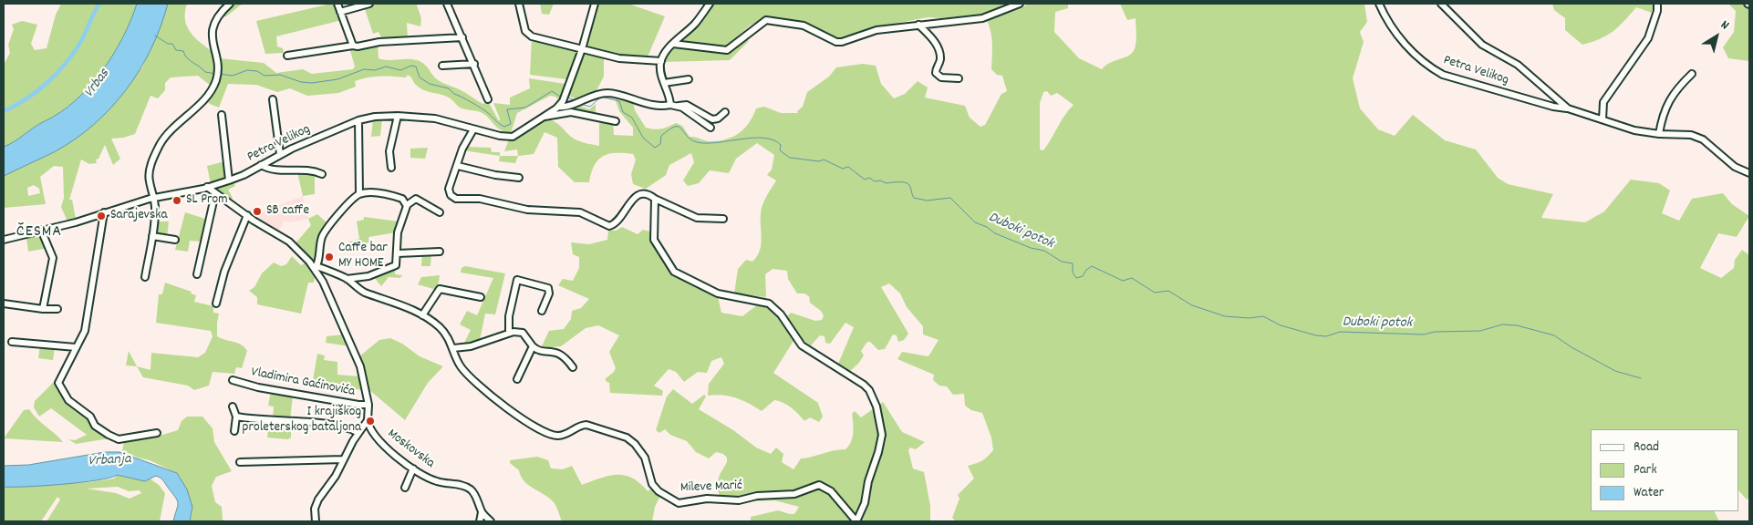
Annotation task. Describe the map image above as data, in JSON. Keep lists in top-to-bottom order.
{
  "streets": {
    "street": [
      "Petra Velikog",
      "Vladimira Gaćinovića",
      "Moskovska",
      "Mileve Marić"
    ]
  },
  "districts": ["ČESMA"],
  "water": ["Vrbas", "Duboki potok", "Vrbanja"],
  "places": [
    "SL Prom",
    "SB caffe",
    "Sarajevska",
    "Caffe bar MY HOME",
    "I krajiškog proleterskog bataljona"
  ],
  "legend": ["Road", "Park", "Water"],
  "north": "top right"
}
